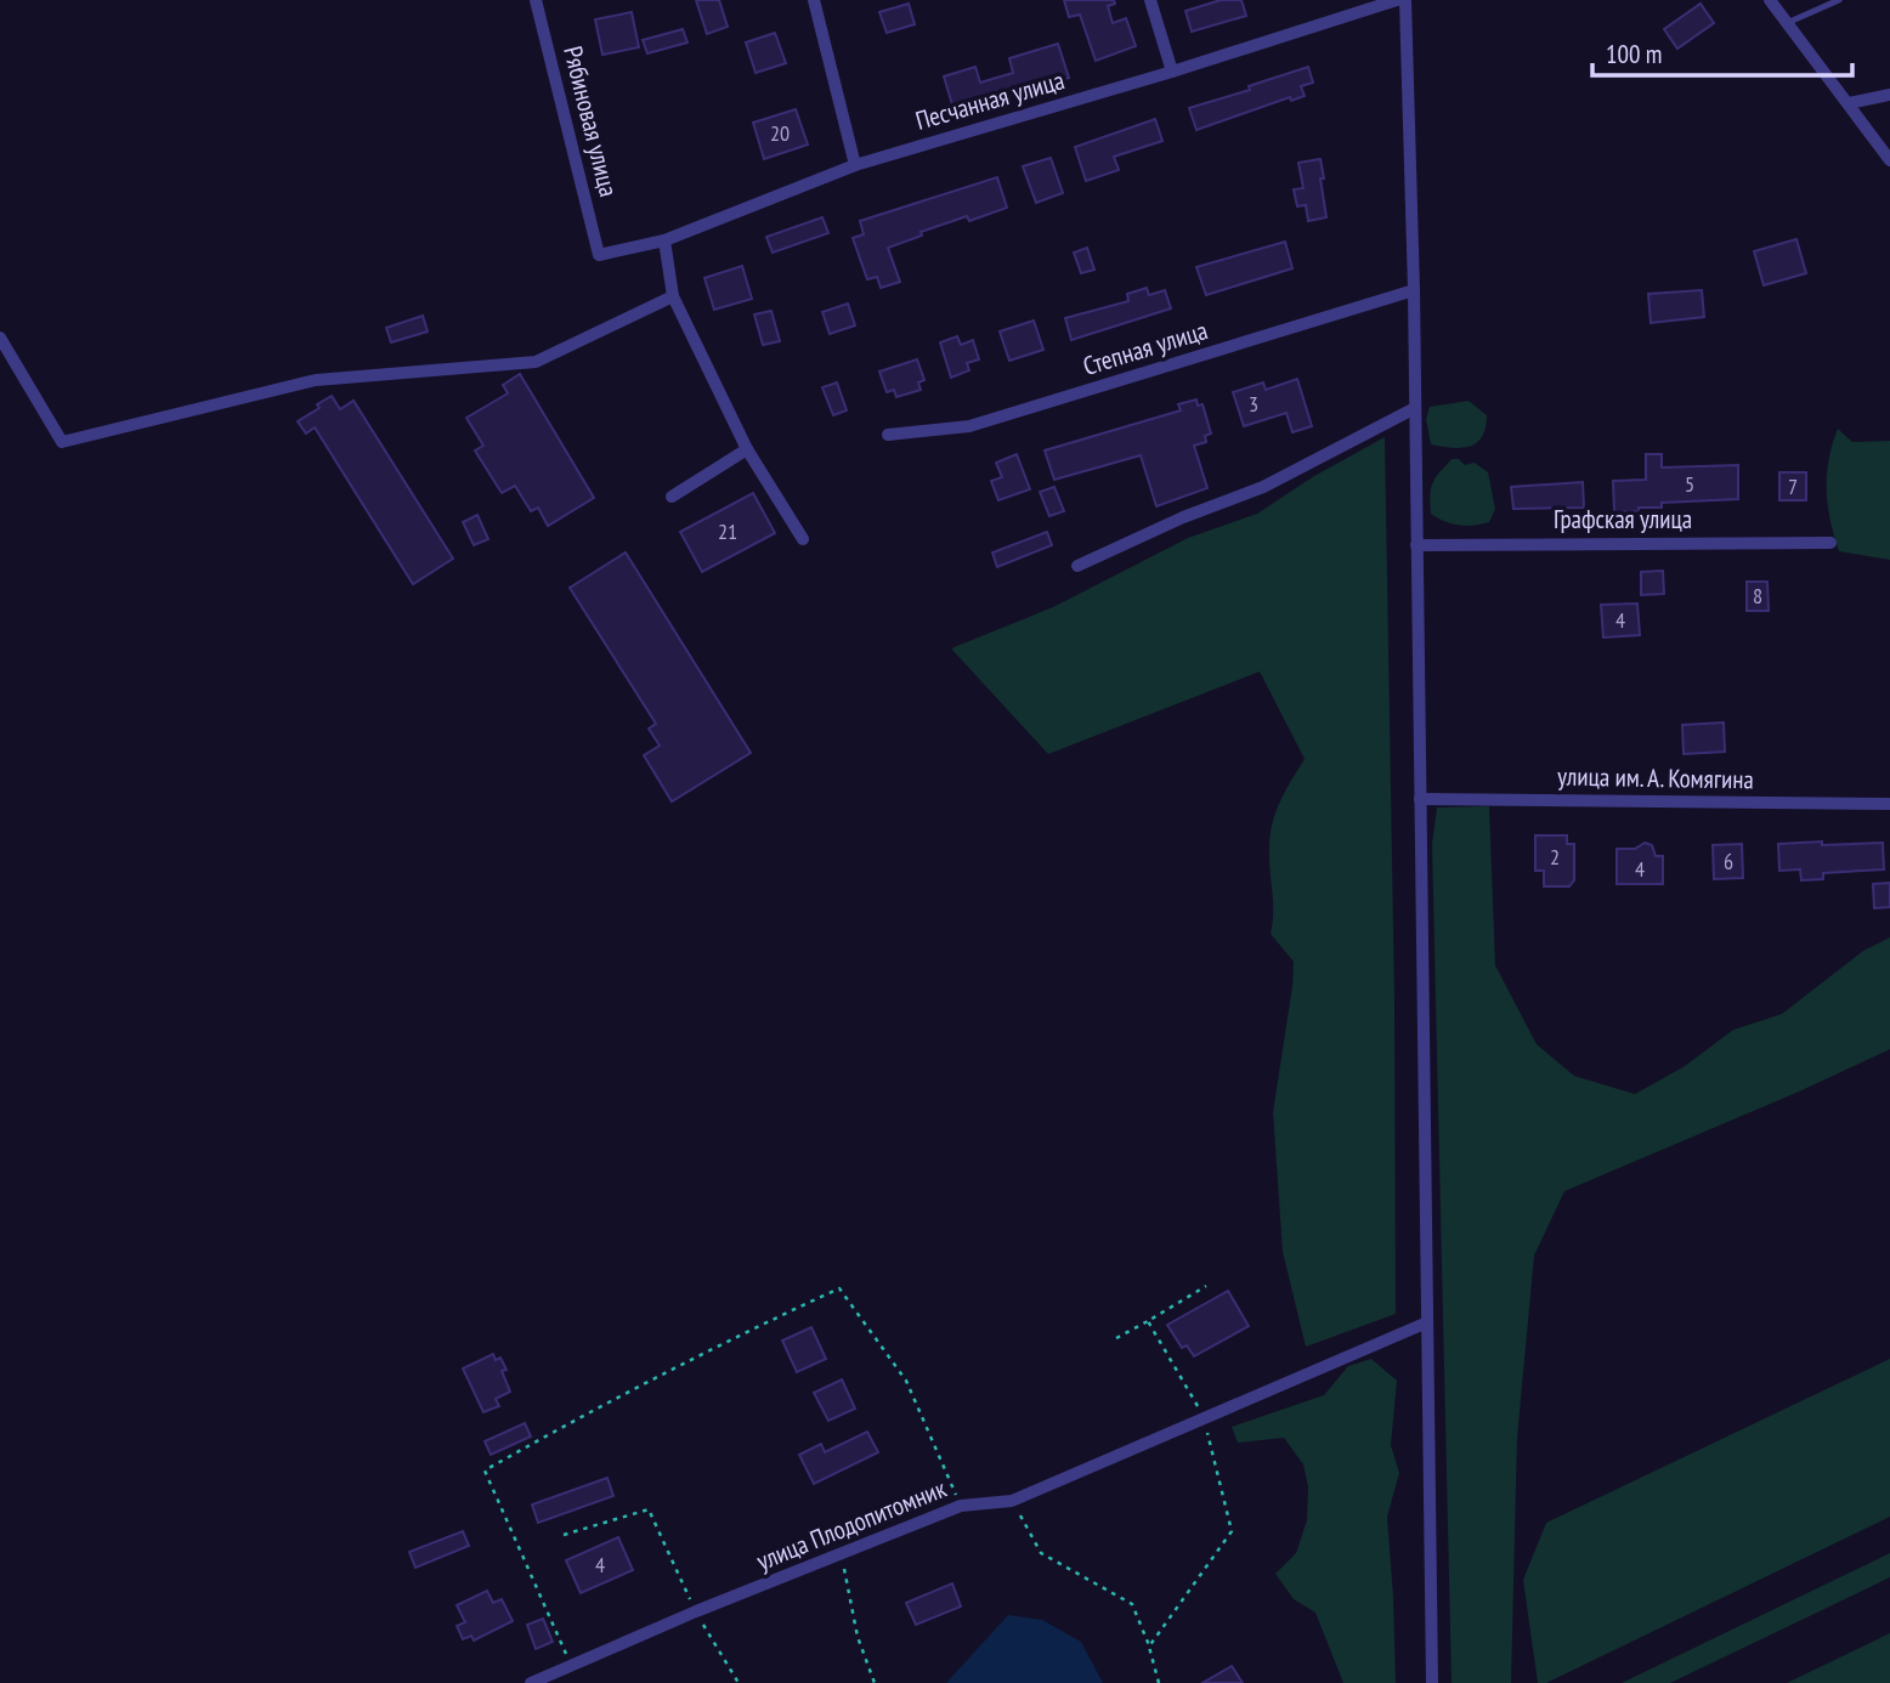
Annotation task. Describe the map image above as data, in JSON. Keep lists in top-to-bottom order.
{
  "streets": {
    "street": [
      "Песчанная улица",
      "Рябиновая улица",
      "Степная улица",
      "Графская улица",
      "улица им. А. Комягина",
      "улица Плодопитомник"
    ]
  },
  "crossings": [
    ["Песчанная улица", "Рябиновая улица"]
  ],
  "house_numbers": [
    "20",
    "3",
    "5",
    "7",
    "21",
    "8",
    "4",
    "2",
    "6",
    "4",
    "4"
  ],
  "scale_bar": "100 m"
}
